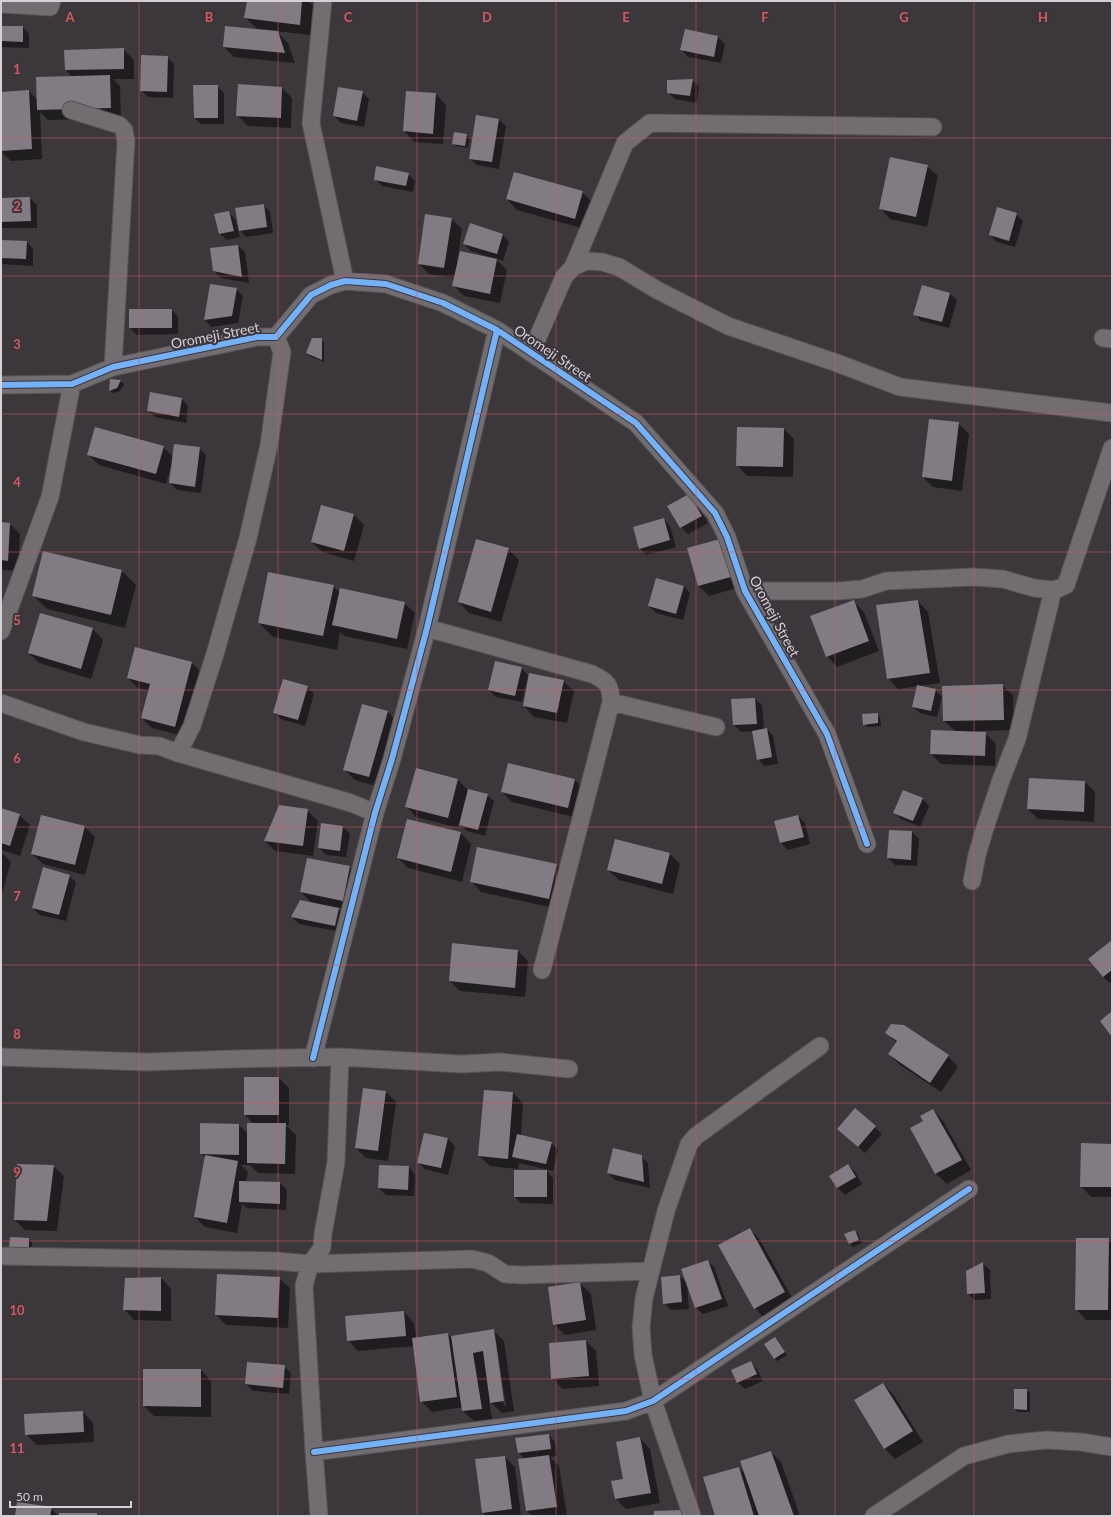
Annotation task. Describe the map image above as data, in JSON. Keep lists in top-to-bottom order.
{
  "streets": {
    "street": ["Oromeji Street"]
  },
  "scale_bar": "50 m",
  "grid": {
    "columns": [
      "A",
      "B",
      "C",
      "D",
      "E",
      "F",
      "G",
      "H"
    ],
    "rows": [
      "1",
      "2",
      "3",
      "4",
      "5",
      "6",
      "7",
      "8",
      "9",
      "10",
      "11"
    ]
  }
}
